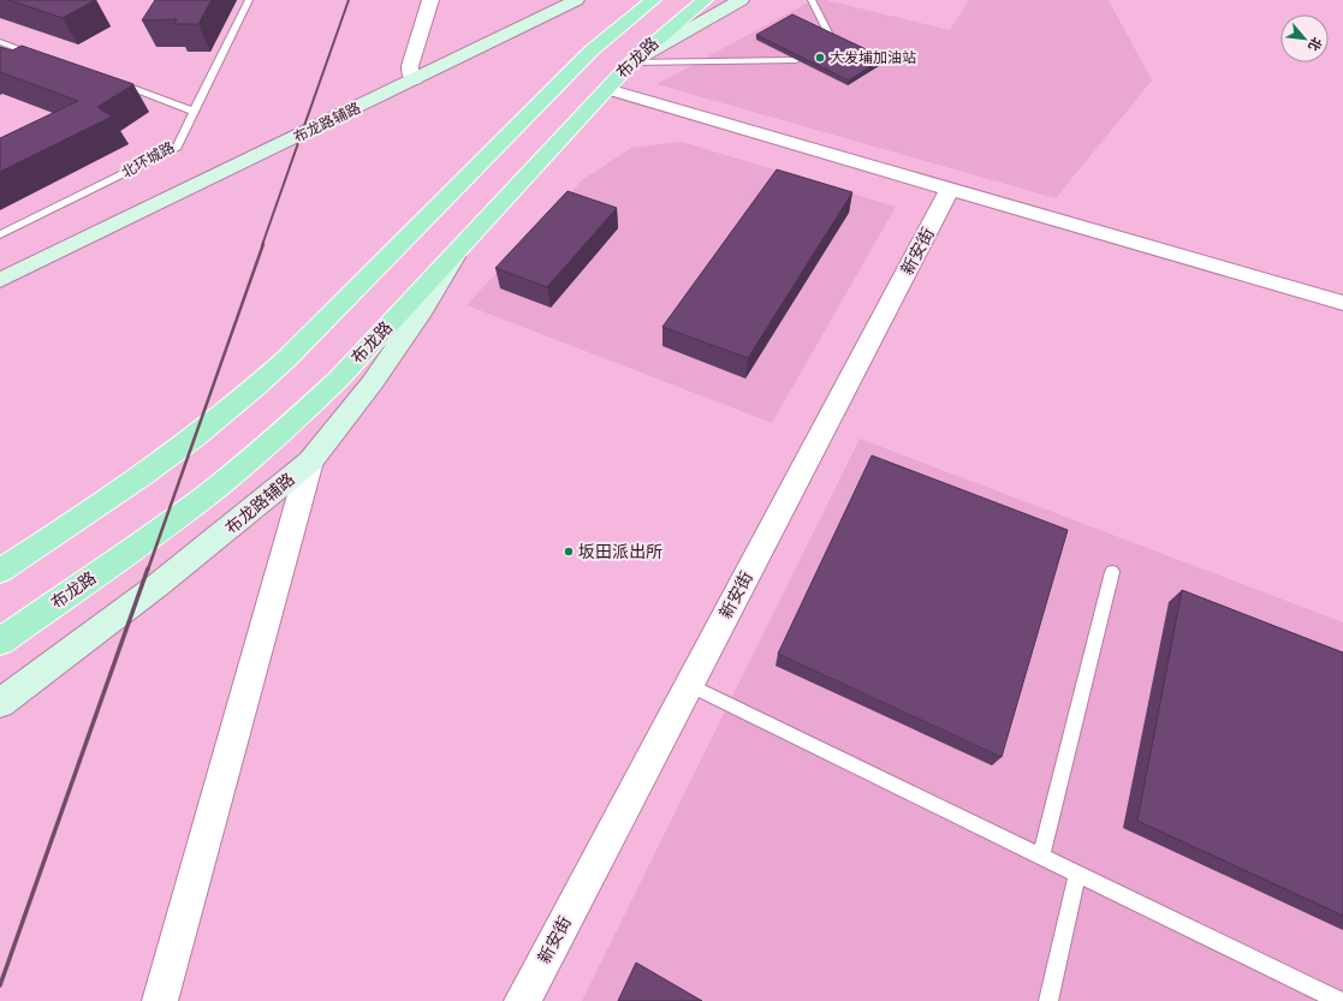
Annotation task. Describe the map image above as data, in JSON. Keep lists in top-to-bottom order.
{
  "streets": {
    "main road": ["布龙路", "布龙路辅路"],
    "street": ["新安街"],
    "lane": ["北环城路"]
  },
  "crossings": [
    ["布龙路", "布龙路辅路"]
  ],
  "places": ["大发埔加油站", "坂田派出所"],
  "north": "bottom right"
}
